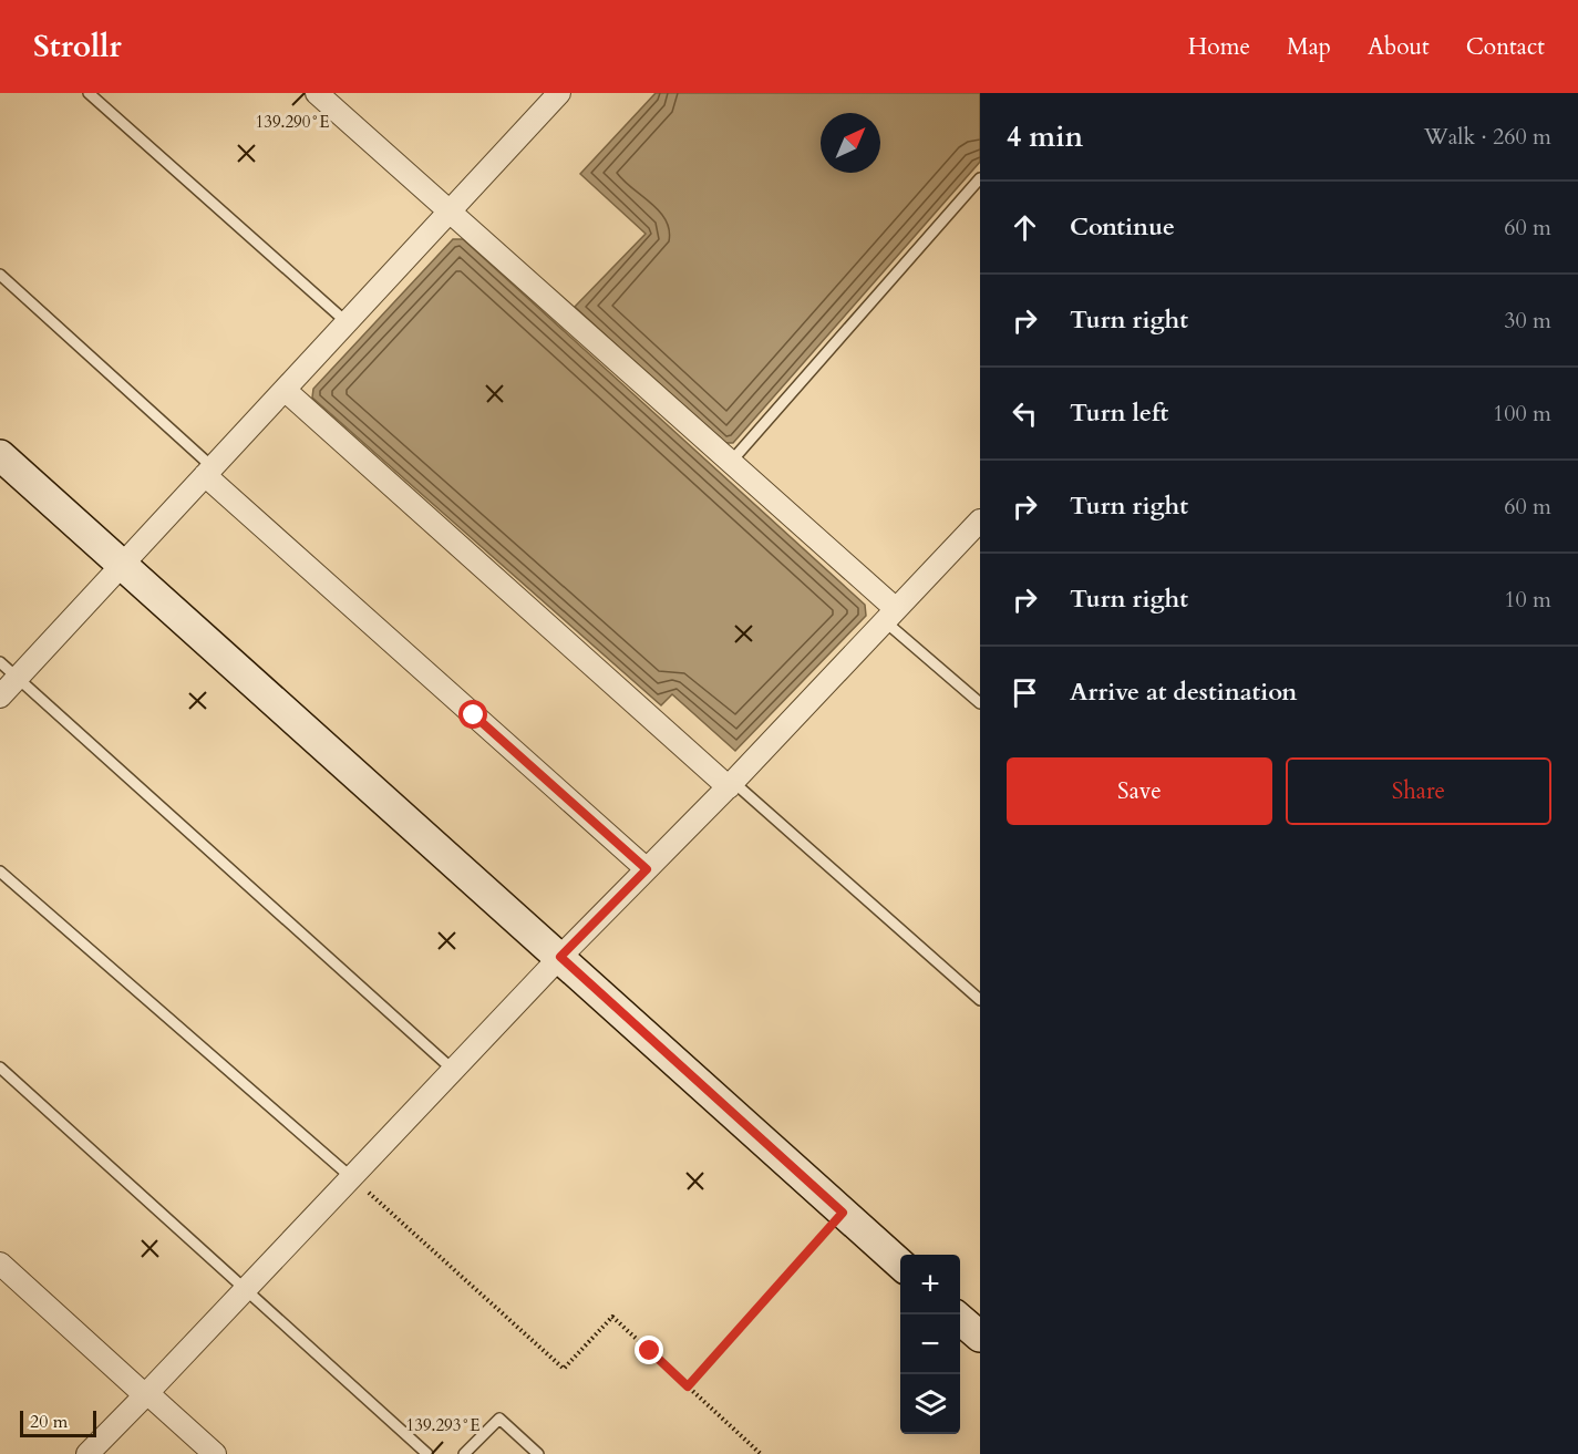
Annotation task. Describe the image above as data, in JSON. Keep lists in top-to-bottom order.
{
  "scale_bar": "20 m",
  "north": "top right",
  "page": {
    "header": "Strollr",
    "nav": [
      "Home",
      "Map",
      "About",
      "Contact"
    ],
    "heading": ["4 min", "Walk · 260 m"],
    "list": [
      ["Continue", "60 m"],
      ["Turn right", "30 m"],
      ["Turn left", "100 m"],
      ["Turn right", "60 m"],
      ["Turn right", "10 m"],
      "Arrive at destination"
    ],
    "buttons": ["Save", "Share"],
    "map_buttons": ["+", "−"],
    "scale": "20 m"
  },
  "coordinates": ["139.290°E", "139.293°E"]
}
